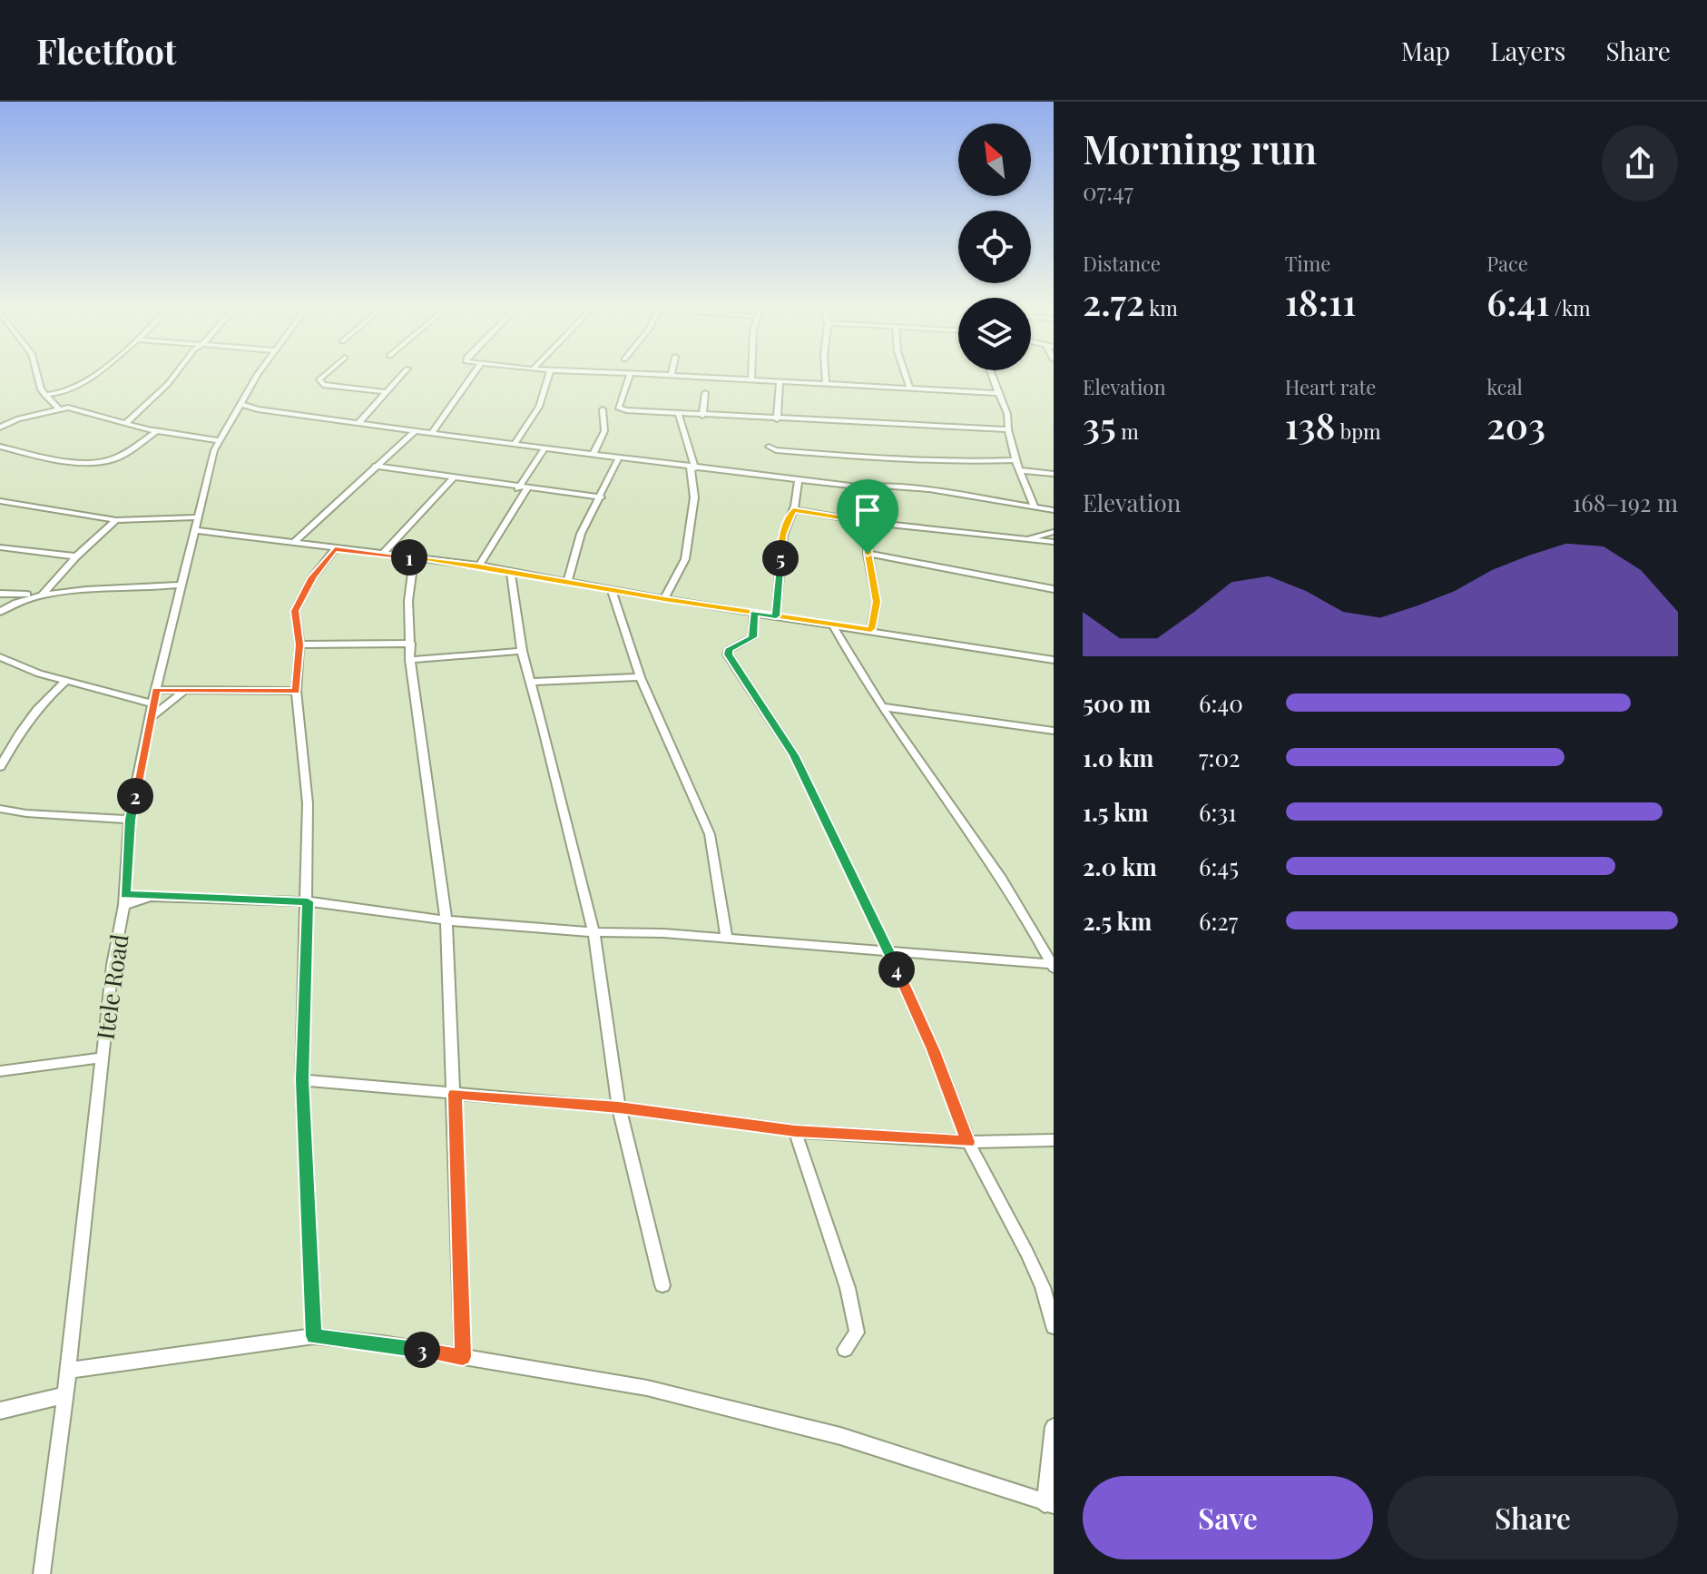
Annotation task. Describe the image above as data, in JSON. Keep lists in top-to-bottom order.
{
  "streets": {
    "street": ["Itele Road"]
  },
  "north": "top left",
  "page": {
    "header": "Fleetfoot",
    "nav": ["Map", "Layers", "Share"],
    "heading": ["Morning run", "07:47"],
    "stats": [
      ["Distance", "2.72 km"],
      ["Time", "18:11"],
      ["Pace", "6:41 /km"],
      ["Elevation", "35 m"],
      ["Heart rate", "138 bpm"],
      ["kcal", "203"]
    ],
    "chart": ["Elevation", "168–192 m"],
    "pins": [
      "1",
      "5",
      "2",
      "4",
      "3"
    ],
    "list": [
      {
        "name": "500 m",
        "note": "6:40"
      },
      {
        "name": "1.0 km",
        "note": "7:02"
      },
      {
        "name": "1.5 km",
        "note": "6:31"
      },
      {
        "name": "2.0 km",
        "note": "6:45"
      },
      {
        "name": "2.5 km",
        "note": "6:27"
      }
    ],
    "buttons": ["Save", "Share"]
  }
}
